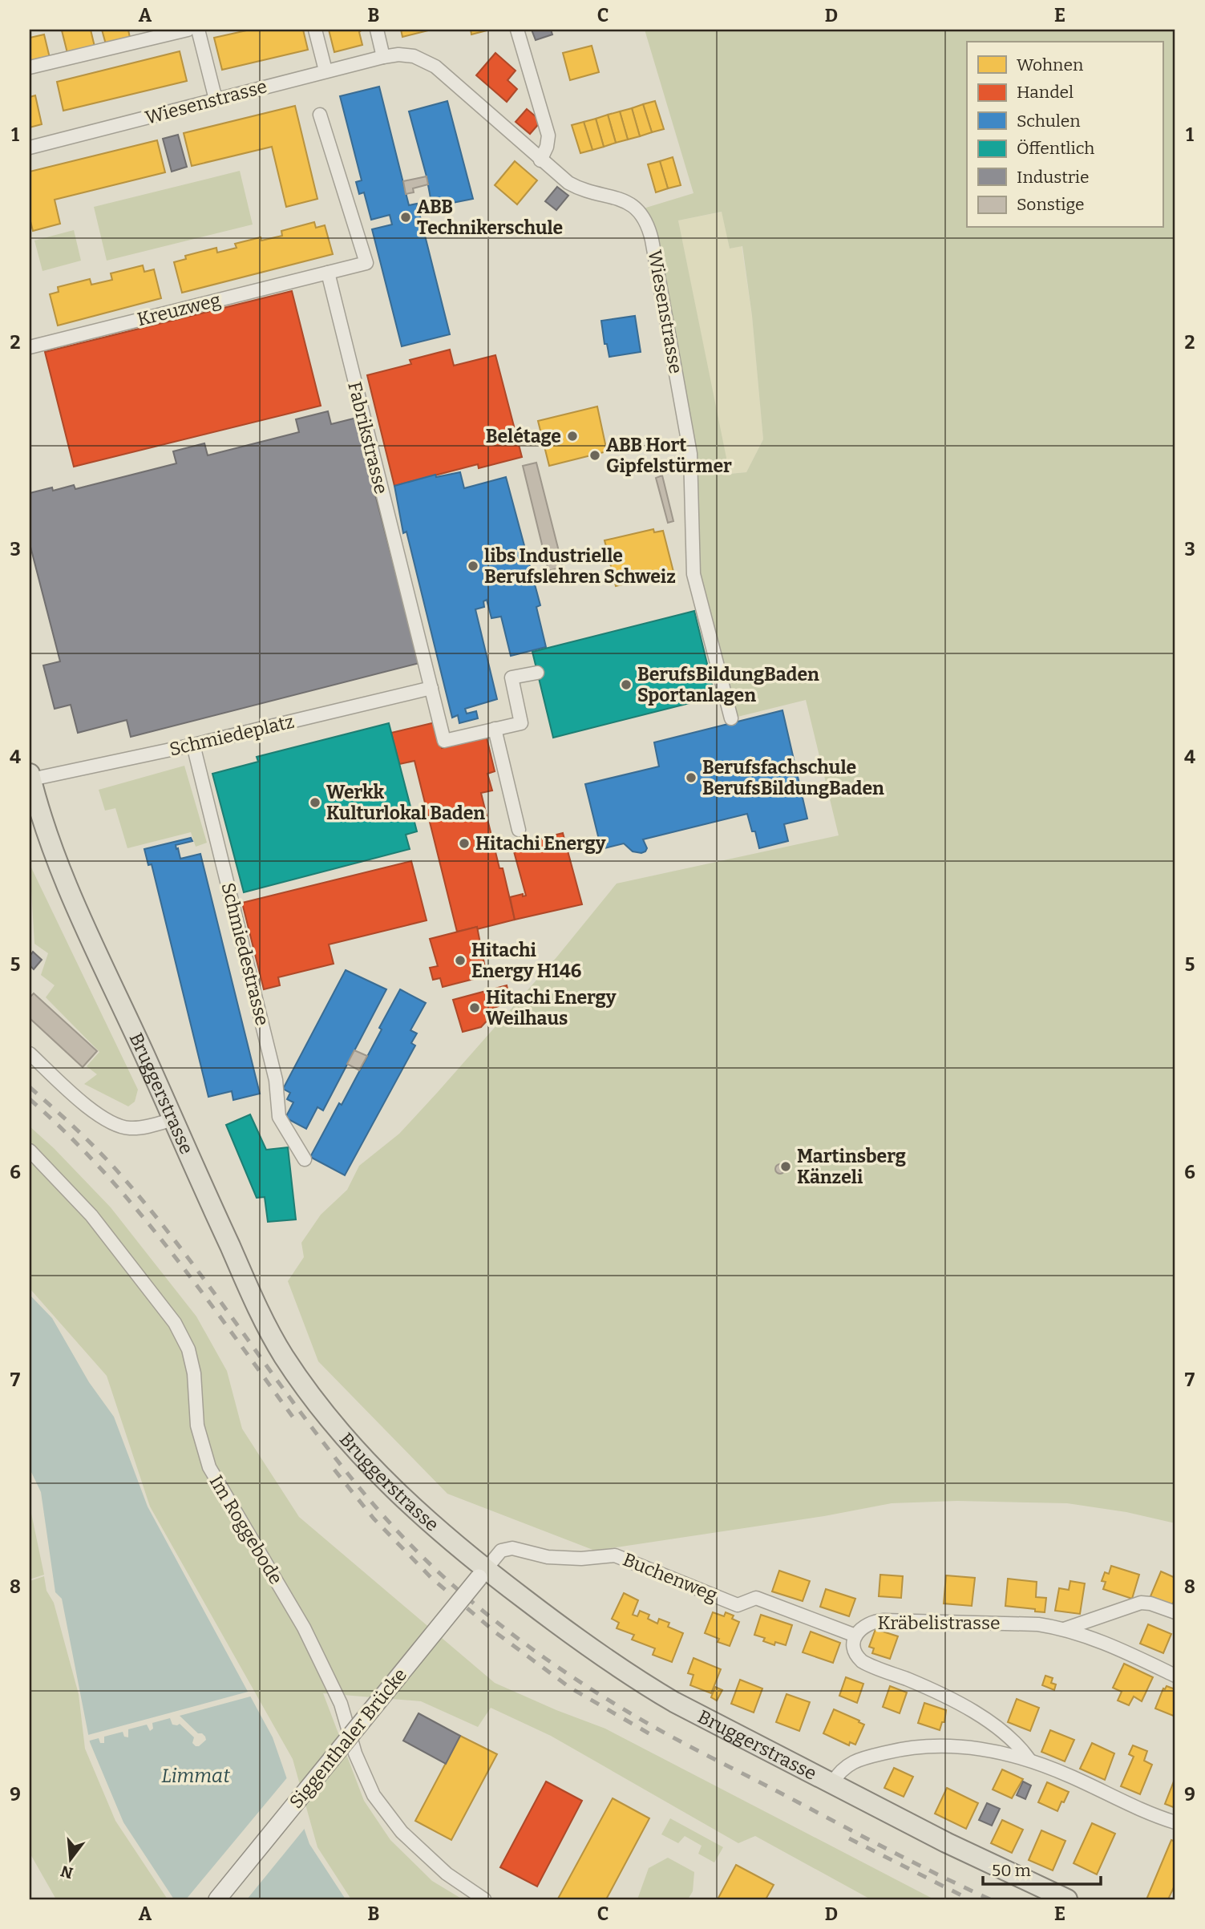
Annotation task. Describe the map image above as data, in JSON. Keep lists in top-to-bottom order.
{
  "streets": {
    "main road": ["Bruggerstrasse", "Siggenthaler Brücke"],
    "street": [
      "Wiesenstrasse",
      "Kreuzweg",
      "Fabrikstrasse",
      "Schmiedeplatz",
      "Schmiedestrasse",
      "Im Roggebode",
      "Buchenweg",
      "Kräbelistrasse"
    ]
  },
  "crossings": [
    ["Kreuzweg", "Fabrikstrasse"],
    ["Fabrikstrasse", "Schmiedeplatz"],
    ["Schmiedeplatz", "Schmiedestrasse"],
    ["Schmiedeplatz", "Bruggerstrasse"],
    ["Bruggerstrasse", "Buchenweg"],
    ["Bruggerstrasse", "Siggenthaler Brücke"],
    ["Buchenweg", "Kräbelistrasse"],
    ["Buchenweg", "Siggenthaler Brücke"]
  ],
  "water": ["Limmat"],
  "places": [
    "ABB Technikerschule",
    "Belétage",
    "ABB Hort Gipfelstürmer",
    "libs Industrielle Berufslehren Schweiz",
    "BerufsBildungBaden Sportanlagen",
    "Berufsfachschule BerufsBildungBaden",
    "Werkk Kulturlokal Baden",
    "Hitachi Energy",
    "Hitachi Energy H146",
    "Hitachi Energy Weilhaus",
    "Martinsberg Känzeli"
  ],
  "legend": [
    "Wohnen",
    "Handel",
    "Schulen",
    "Öffentlich",
    "Industrie",
    "Sonstige"
  ],
  "scale_bar": "50 m",
  "north": "bottom",
  "grid": {
    "columns": [
      "A",
      "B",
      "C",
      "D",
      "E"
    ],
    "rows": [
      "1",
      "2",
      "3",
      "4",
      "5",
      "6",
      "7",
      "8",
      "9"
    ]
  }
}
